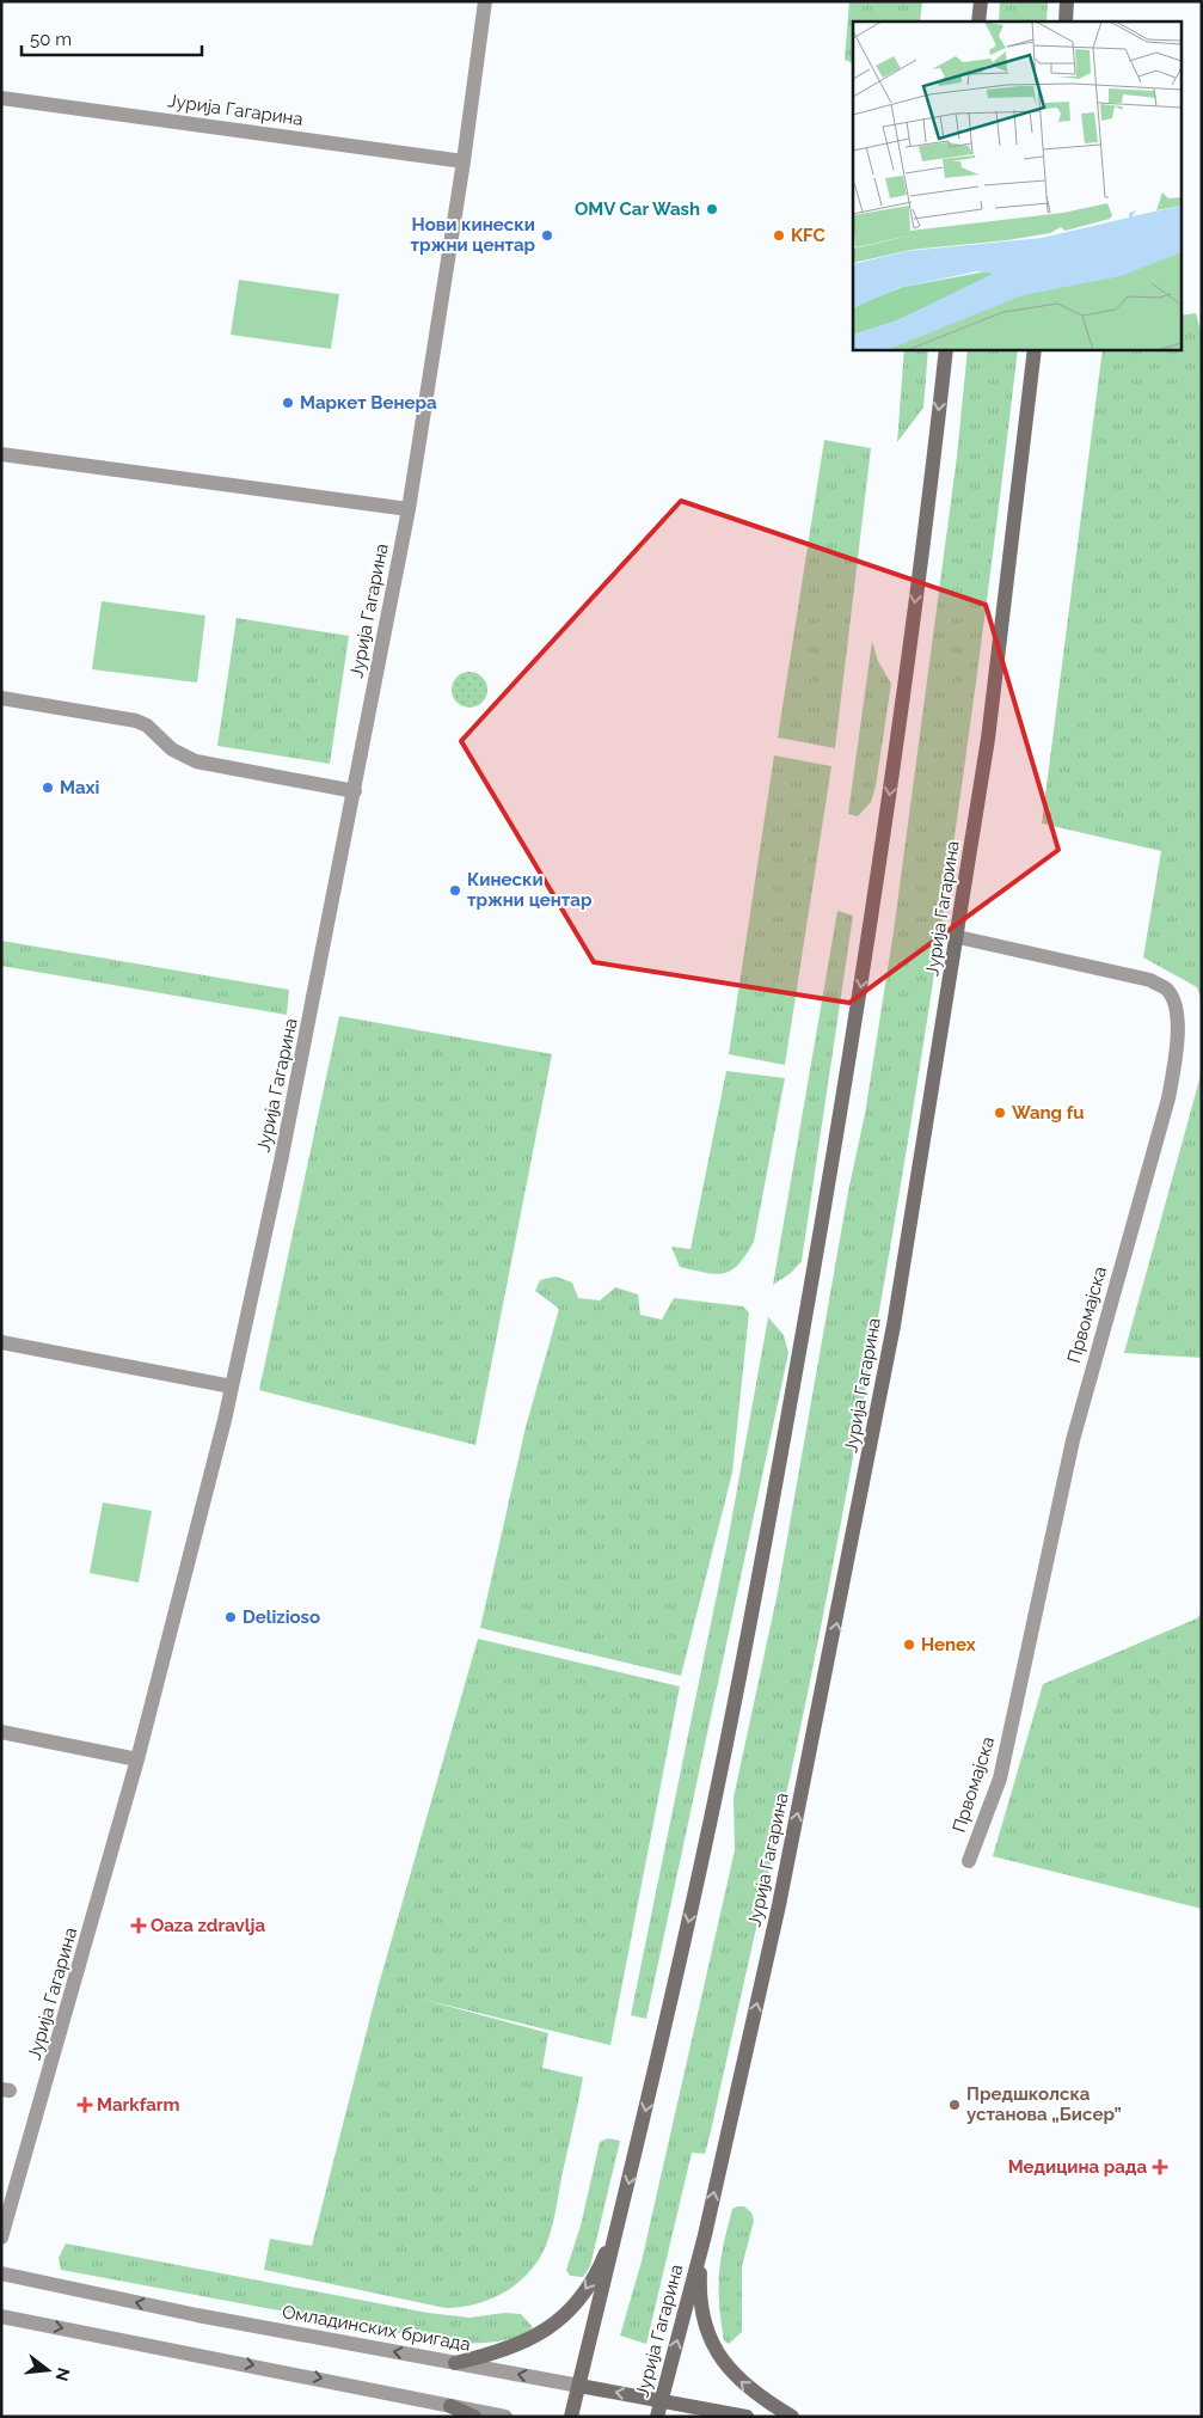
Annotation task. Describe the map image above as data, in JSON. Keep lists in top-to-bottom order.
{
  "streets": {
    "main road": ["Јурија Гагарина", "Омладинских бригада"],
    "street": ["Првомајска"]
  },
  "crossings": [
    ["Јурија Гагарина", "Првомајска"],
    ["Јурија Гагарина", "Омладинских бригада"]
  ],
  "places": {
    "other": [
      "OMV Car Wash",
      "Нови кинески тржни центар",
      "KFC",
      "Маркет Венера",
      "Maxi",
      "Кинески тржни центар",
      "Wang fu",
      "Delizioso",
      "Henex",
      "Предшколска установа „Бисер”"
    ],
    "health": ["Oaza zdravlja", "Markfarm", "Медицина рада"]
  },
  "scale_bar": "50 m",
  "north": "right"
}
